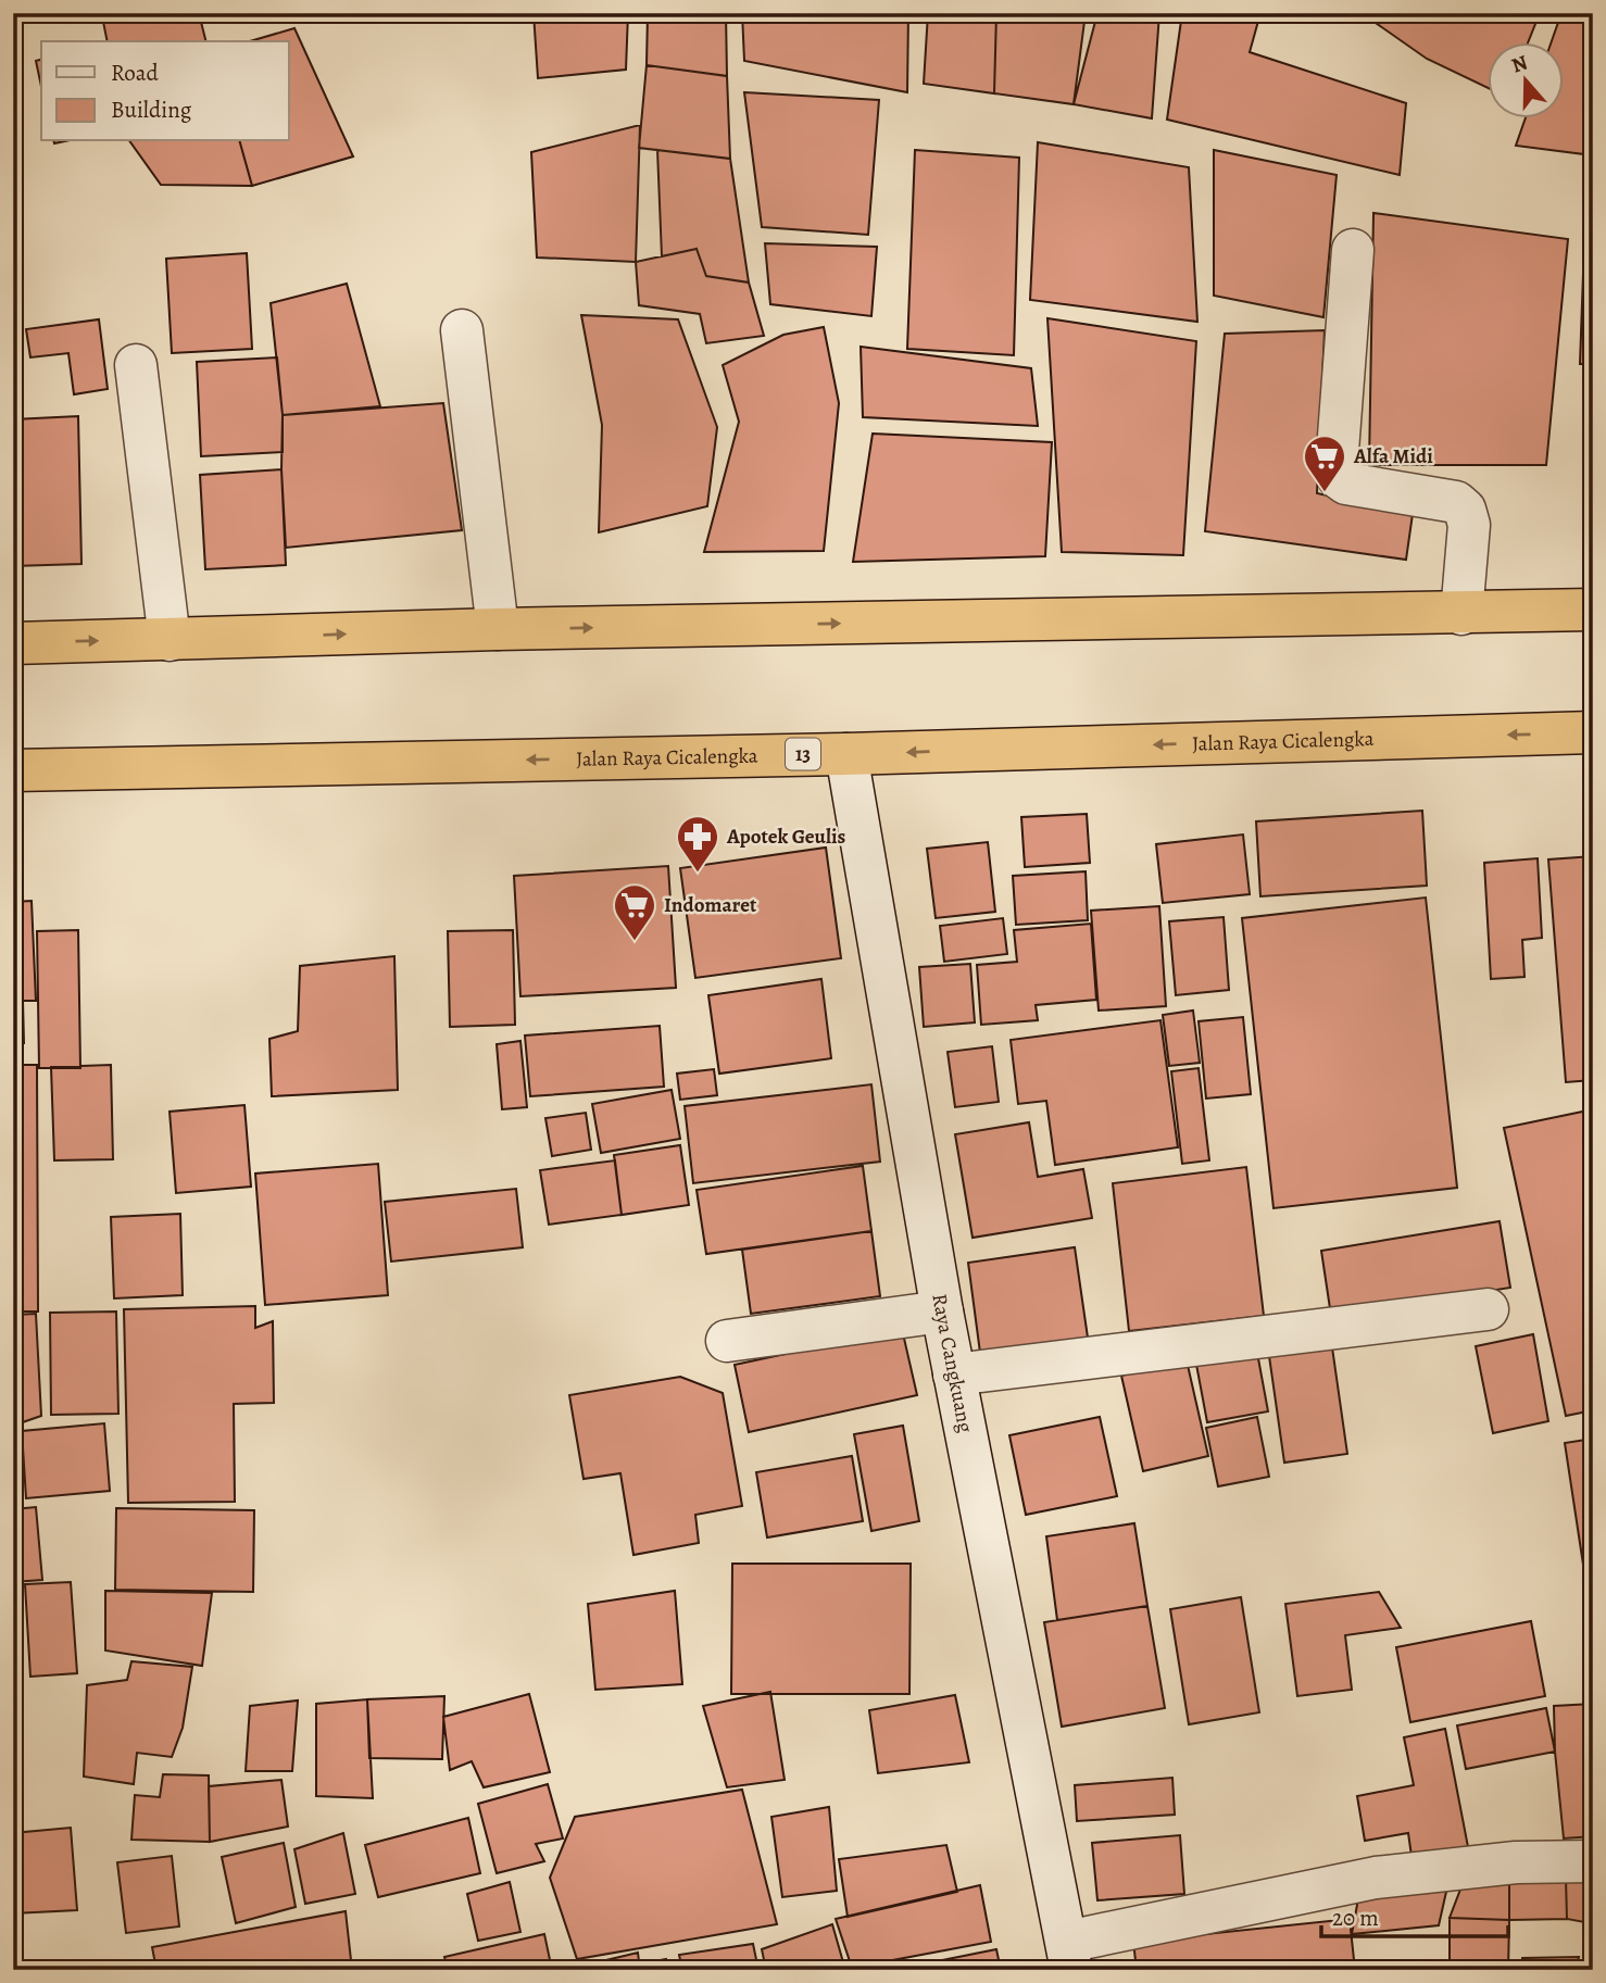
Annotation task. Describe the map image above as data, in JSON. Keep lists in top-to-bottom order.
{
  "streets": {
    "highway": ["Jalan Raya Cicalengka", "13"],
    "street": ["Raya Cangkuang"]
  },
  "crossings": [
    ["Jalan Raya Cicalengka", "Raya Cangkuang"]
  ],
  "places": {
    "supermarket": ["Alfa Midi", "Indomaret"],
    "pharmacy": ["Apotek Geulis"]
  },
  "legend": ["Road", "Building"],
  "scale_bar": "20 m",
  "north": "top"
}
